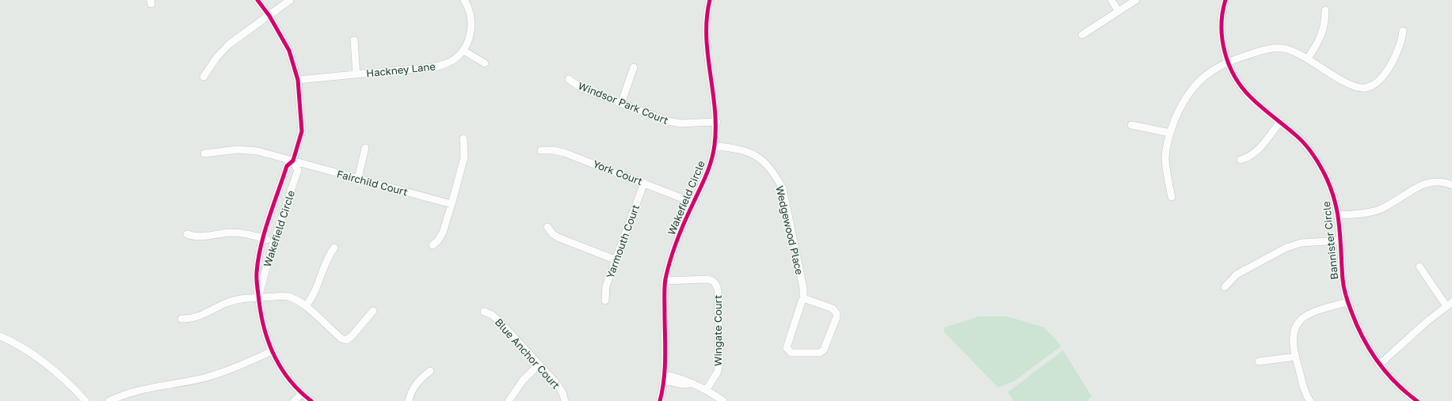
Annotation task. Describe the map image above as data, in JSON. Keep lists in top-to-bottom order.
{
  "streets": {
    "street": [
      "Hackney Lane",
      "Windsor Park Court",
      "York Court",
      "Fairchild Court",
      "Wakefield Circle",
      "Wedgewood Place",
      "Bannister Circle",
      "Yarmouth Court",
      "Wingate Court",
      "Blue Anchor Court"
    ]
  },
  "crossings": [
    ["Hackney Lane", "Wakefield Circle"],
    ["Windsor Park Court", "Wakefield Circle"],
    ["York Court", "Wakefield Circle"],
    ["York Court", "Yarmouth Court"],
    ["Fairchild Court", "Wakefield Circle"],
    ["Wakefield Circle", "Wedgewood Place"],
    ["Wakefield Circle", "Wingate Court"]
  ]
}
